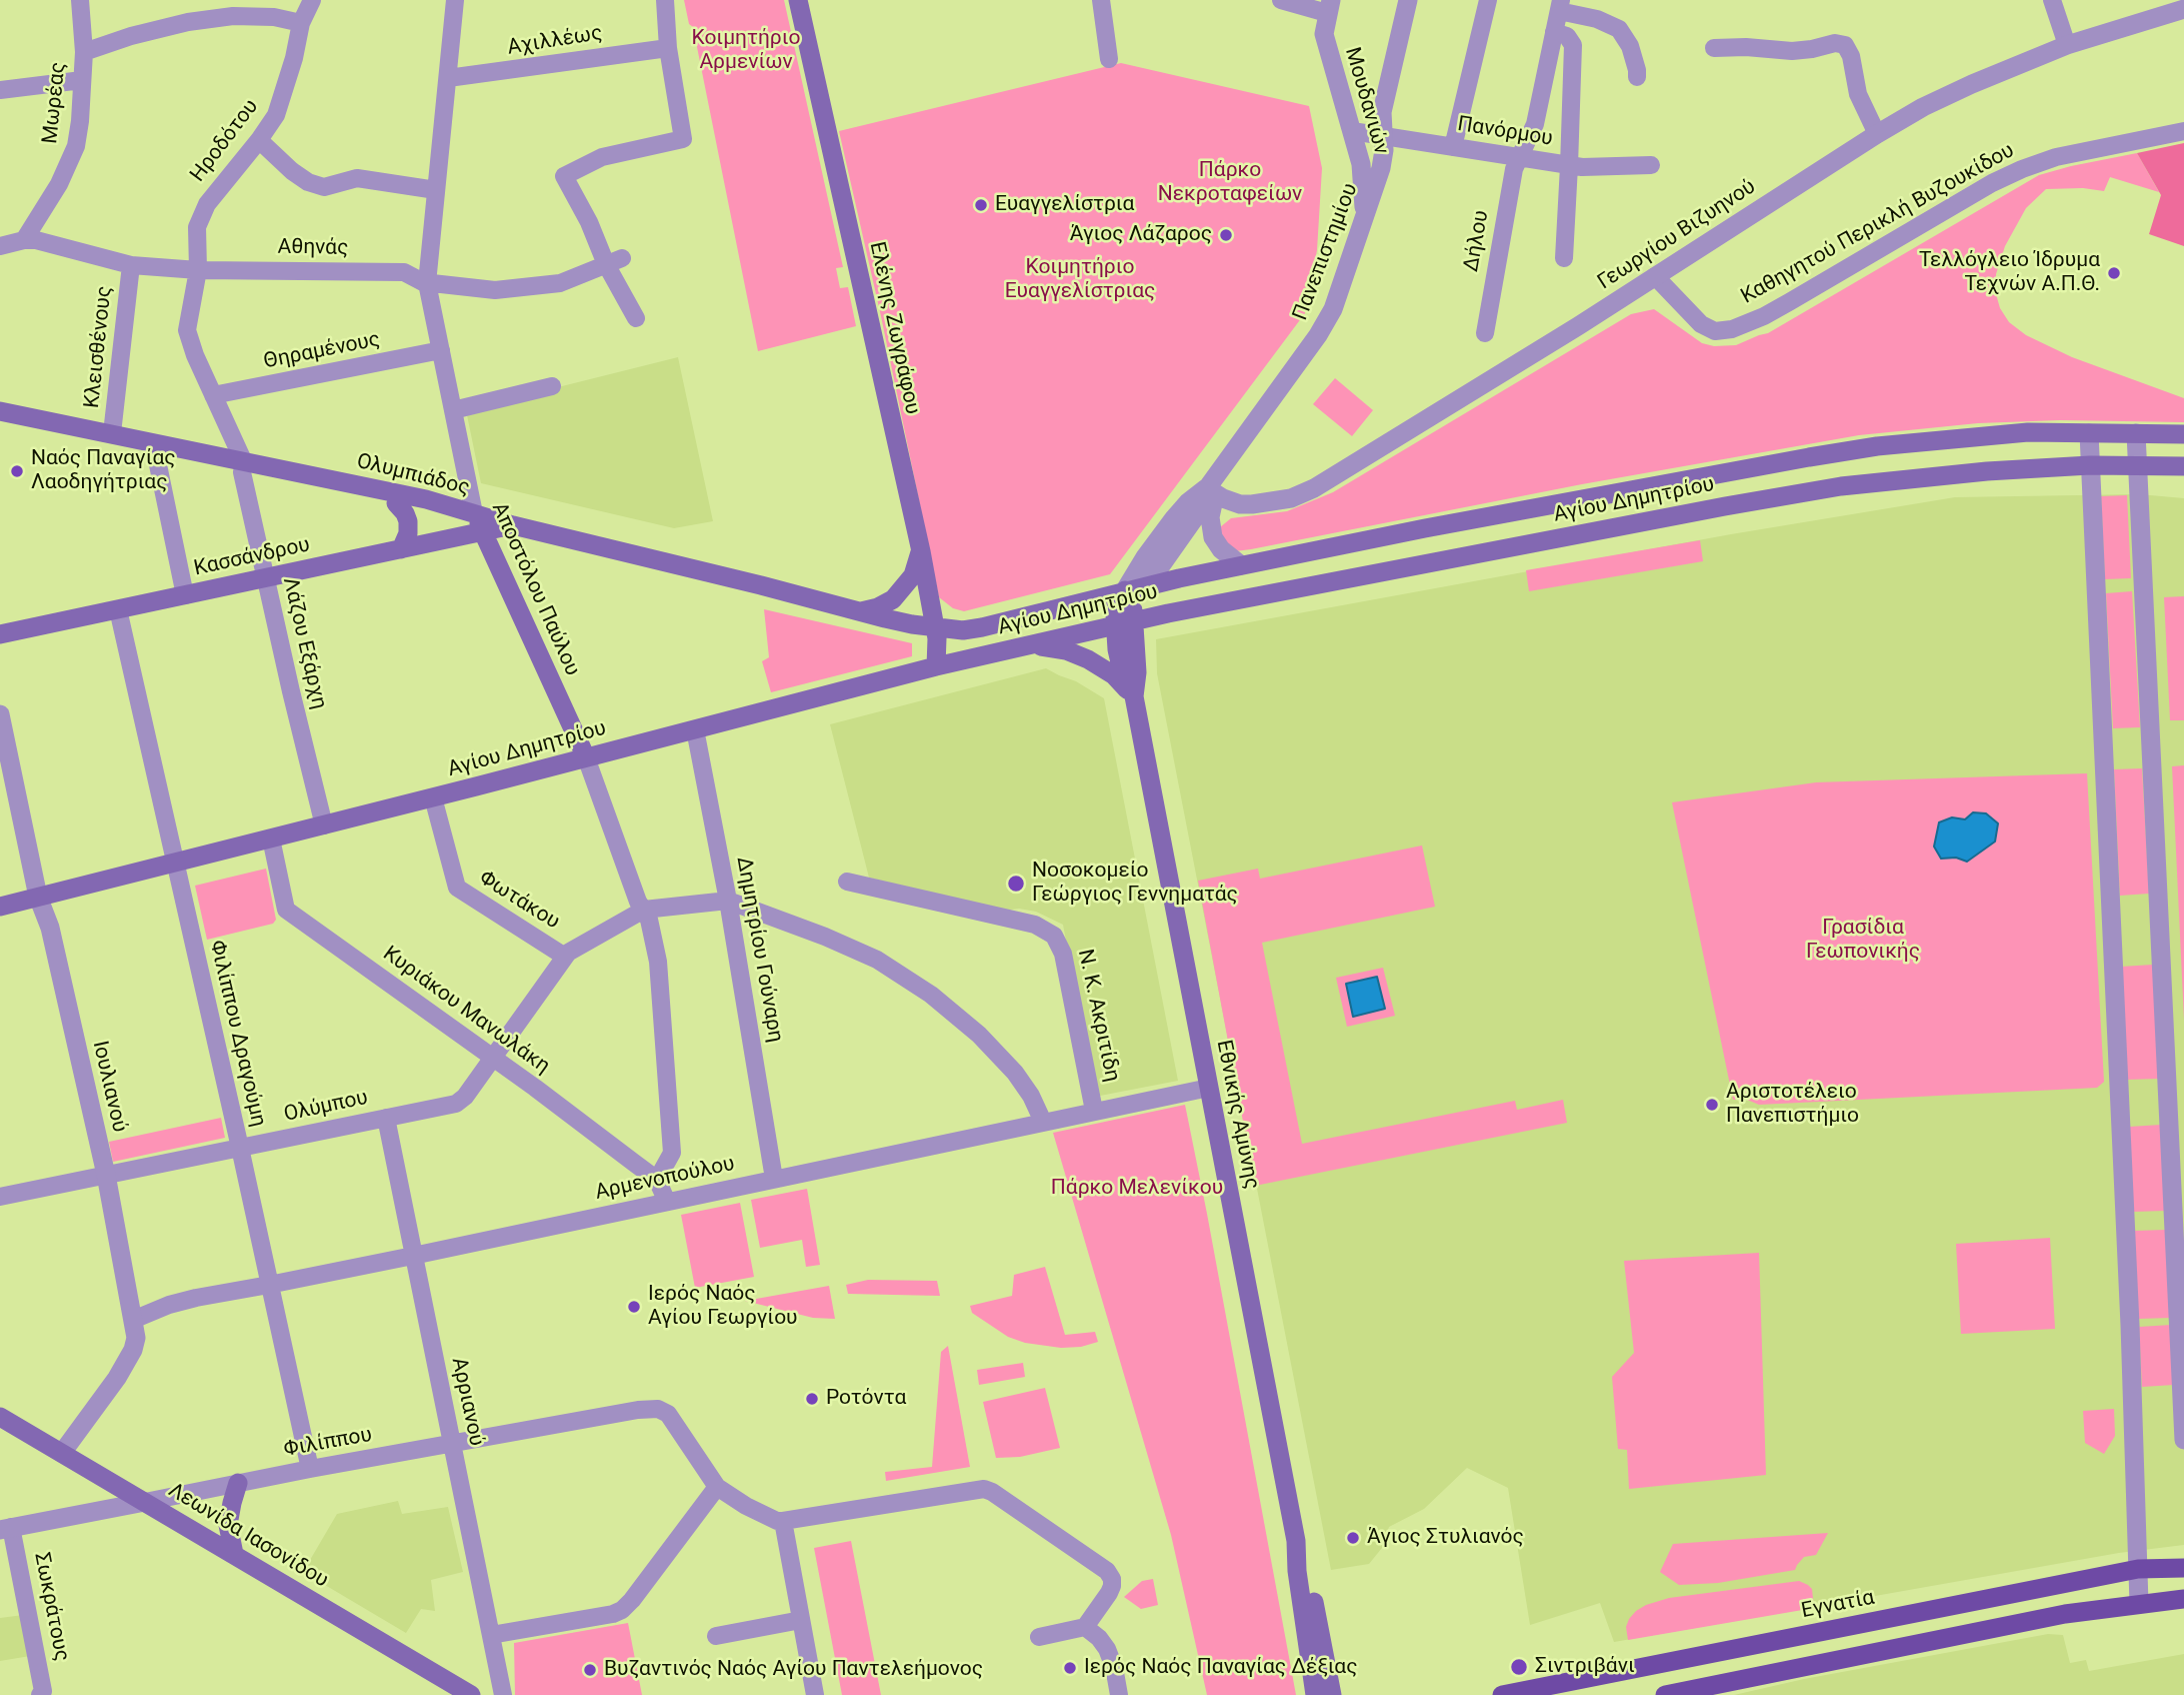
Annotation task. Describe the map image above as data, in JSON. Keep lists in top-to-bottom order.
{
  "streets": {
    "main road": [
      "Ελένης Ζωγράφου",
      "Ολυμπιάδος",
      "Αγίου Δημητρίου",
      "Κασσάνδρου",
      "Αποστόλου Παύλου",
      "Εθνικής Αμύνης",
      "Λεωνίδα Ιασονίδου",
      "Εγνατία"
    ],
    "street": [
      "Αχιλλέως",
      "Μουδανιών",
      "Μωρέας",
      "Πανόρμου",
      "Ηροδότου",
      "Καθηγητού Περικλή Βυζουκίδου",
      "Γεωργίου Βιζυηνού",
      "Δήλου",
      "Αθηνάς",
      "Πανεπιστημίου",
      "Κλεισθένους",
      "Θηραμένους",
      "Λάζου Εξάρχη",
      "Φωτάκου",
      "Δημητρίου Γούναρη",
      "Κυριάκου Μανωλάκη",
      "Ν. Κ. Ακριτίδη",
      "Φιλίππου Δραγούμη",
      "Ιουλιανού",
      "Ολύμπου",
      "Αρμενοπούλου",
      "Αρριανού",
      "Φιλίππου",
      "Σωκράτους"
    ]
  },
  "crossings": [
    ["Αχιλλέως", "Αποστόλου Παύλου"],
    ["Μουδανιών", "Πανόρμου"],
    ["Μουδανιών", "Πανεπιστημίου"],
    ["Μωρέας", "Αθηνάς"],
    ["Πανόρμου", "Δήλου"],
    ["Πανόρμου", "Πανεπιστημίου"],
    ["Ηροδότου", "Αθηνάς"],
    ["Ηροδότου", "Λάζου Εξάρχη"],
    ["Καθηγητού Περικλή Βυζουκίδου", "Γεωργίου Βιζυηνού"],
    ["Γεωργίου Βιζυηνού", "Πανεπιστημίου"],
    ["Αθηνάς", "Κλεισθένους"],
    ["Αθηνάς", "Αποστόλου Παύλου"],
    ["Αθηνάς", "Λάζου Εξάρχη"],
    ["Πανεπιστημίου", "Αγίου Δημητρίου"],
    ["Πανεπιστημίου", "Εθνικής Αμύνης"],
    ["Ελένης Ζωγράφου", "Ολυμπιάδος"],
    ["Ελένης Ζωγράφου", "Αγίου Δημητρίου"],
    ["Κλεισθένους", "Ολυμπιάδος"],
    ["Θηραμένους", "Αποστόλου Παύλου"],
    ["Θηραμένους", "Λάζου Εξάρχη"],
    ["Ολυμπιάδος", "Αγίου Δημητρίου"],
    ["Ολυμπιάδος", "Κασσάνδρου"],
    ["Ολυμπιάδος", "Αποστόλου Παύλου"],
    ["Ολυμπιάδος", "Λάζου Εξάρχη"],
    ["Αγίου Δημητρίου", "Αποστόλου Παύλου"],
    ["Αγίου Δημητρίου", "Λάζου Εξάρχη"],
    ["Αγίου Δημητρίου", "Φωτάκου"],
    ["Αγίου Δημητρίου", "Δημητρίου Γούναρη"],
    ["Αγίου Δημητρίου", "Κυριάκου Μανωλάκη"],
    ["Αγίου Δημητρίου", "Φιλίππου Δραγούμη"],
    ["Αγίου Δημητρίου", "Ιουλιανού"],
    ["Αγίου Δημητρίου", "Εθνικής Αμύνης"],
    ["Κασσάνδρου", "Αποστόλου Παύλου"],
    ["Κασσάνδρου", "Λάζου Εξάρχη"],
    ["Κασσάνδρου", "Φιλίππου Δραγούμη"],
    ["Αποστόλου Παύλου", "Κυριάκου Μανωλάκη"],
    ["Δημητρίου Γούναρη", "Αρμενοπούλου"],
    ["Κυριάκου Μανωλάκη", "Ολύμπου"],
    ["Κυριάκου Μανωλάκη", "Αρμενοπούλου"],
    ["Ν. Κ. Ακριτίδη", "Αρμενοπούλου"],
    ["Φιλίππου Δραγούμη", "Ολύμπου"],
    ["Φιλίππου Δραγούμη", "Αρμενοπούλου"],
    ["Φιλίππου Δραγούμη", "Φιλίππου"],
    ["Ιουλιανού", "Ολύμπου"],
    ["Ιουλιανού", "Αρμενοπούλου"],
    ["Ιουλιανού", "Λεωνίδα Ιασονίδου"],
    ["Ολύμπου", "Αρριανού"],
    ["Εθνικής Αμύνης", "Αρμενοπούλου"],
    ["Αρμενοπούλου", "Αρριανού"],
    ["Αρριανού", "Φιλίππου"],
    ["Φιλίππου", "Λεωνίδα Ιασονίδου"],
    ["Φιλίππου", "Σωκράτους"]
  ],
  "parks": [
    "Κοιμητήριο Αρμενίων",
    "Πάρκο Νεκροταφείων",
    "Κοιμητήριο Ευαγγελίστριας",
    "Γρασίδια Γεωπονικής",
    "Πάρκο Μελενίκου"
  ],
  "places": [
    "Ευαγγελίστρια",
    "Άγιος Λάζαρος",
    "Τελλόγλειο Ίδρυμα Τεχνών Α.Π.Θ.",
    "Ναός Παναγίας Λαοδηγήτριας",
    "Νοσοκομείο Γεώργιος Γεννηματάς",
    "Αριστοτέλειο Πανεπιστήμιο",
    "Ιερός Ναός Αγίου Γεωργίου",
    "Ροτόντα",
    "Άγιος Στυλιανός",
    "Σιντριβάνι",
    "Ιερός Ναός Παναγίας Δέξιας",
    "Βυζαντινός Ναός Αγίου Παντελεήμονος"
  ]
}
